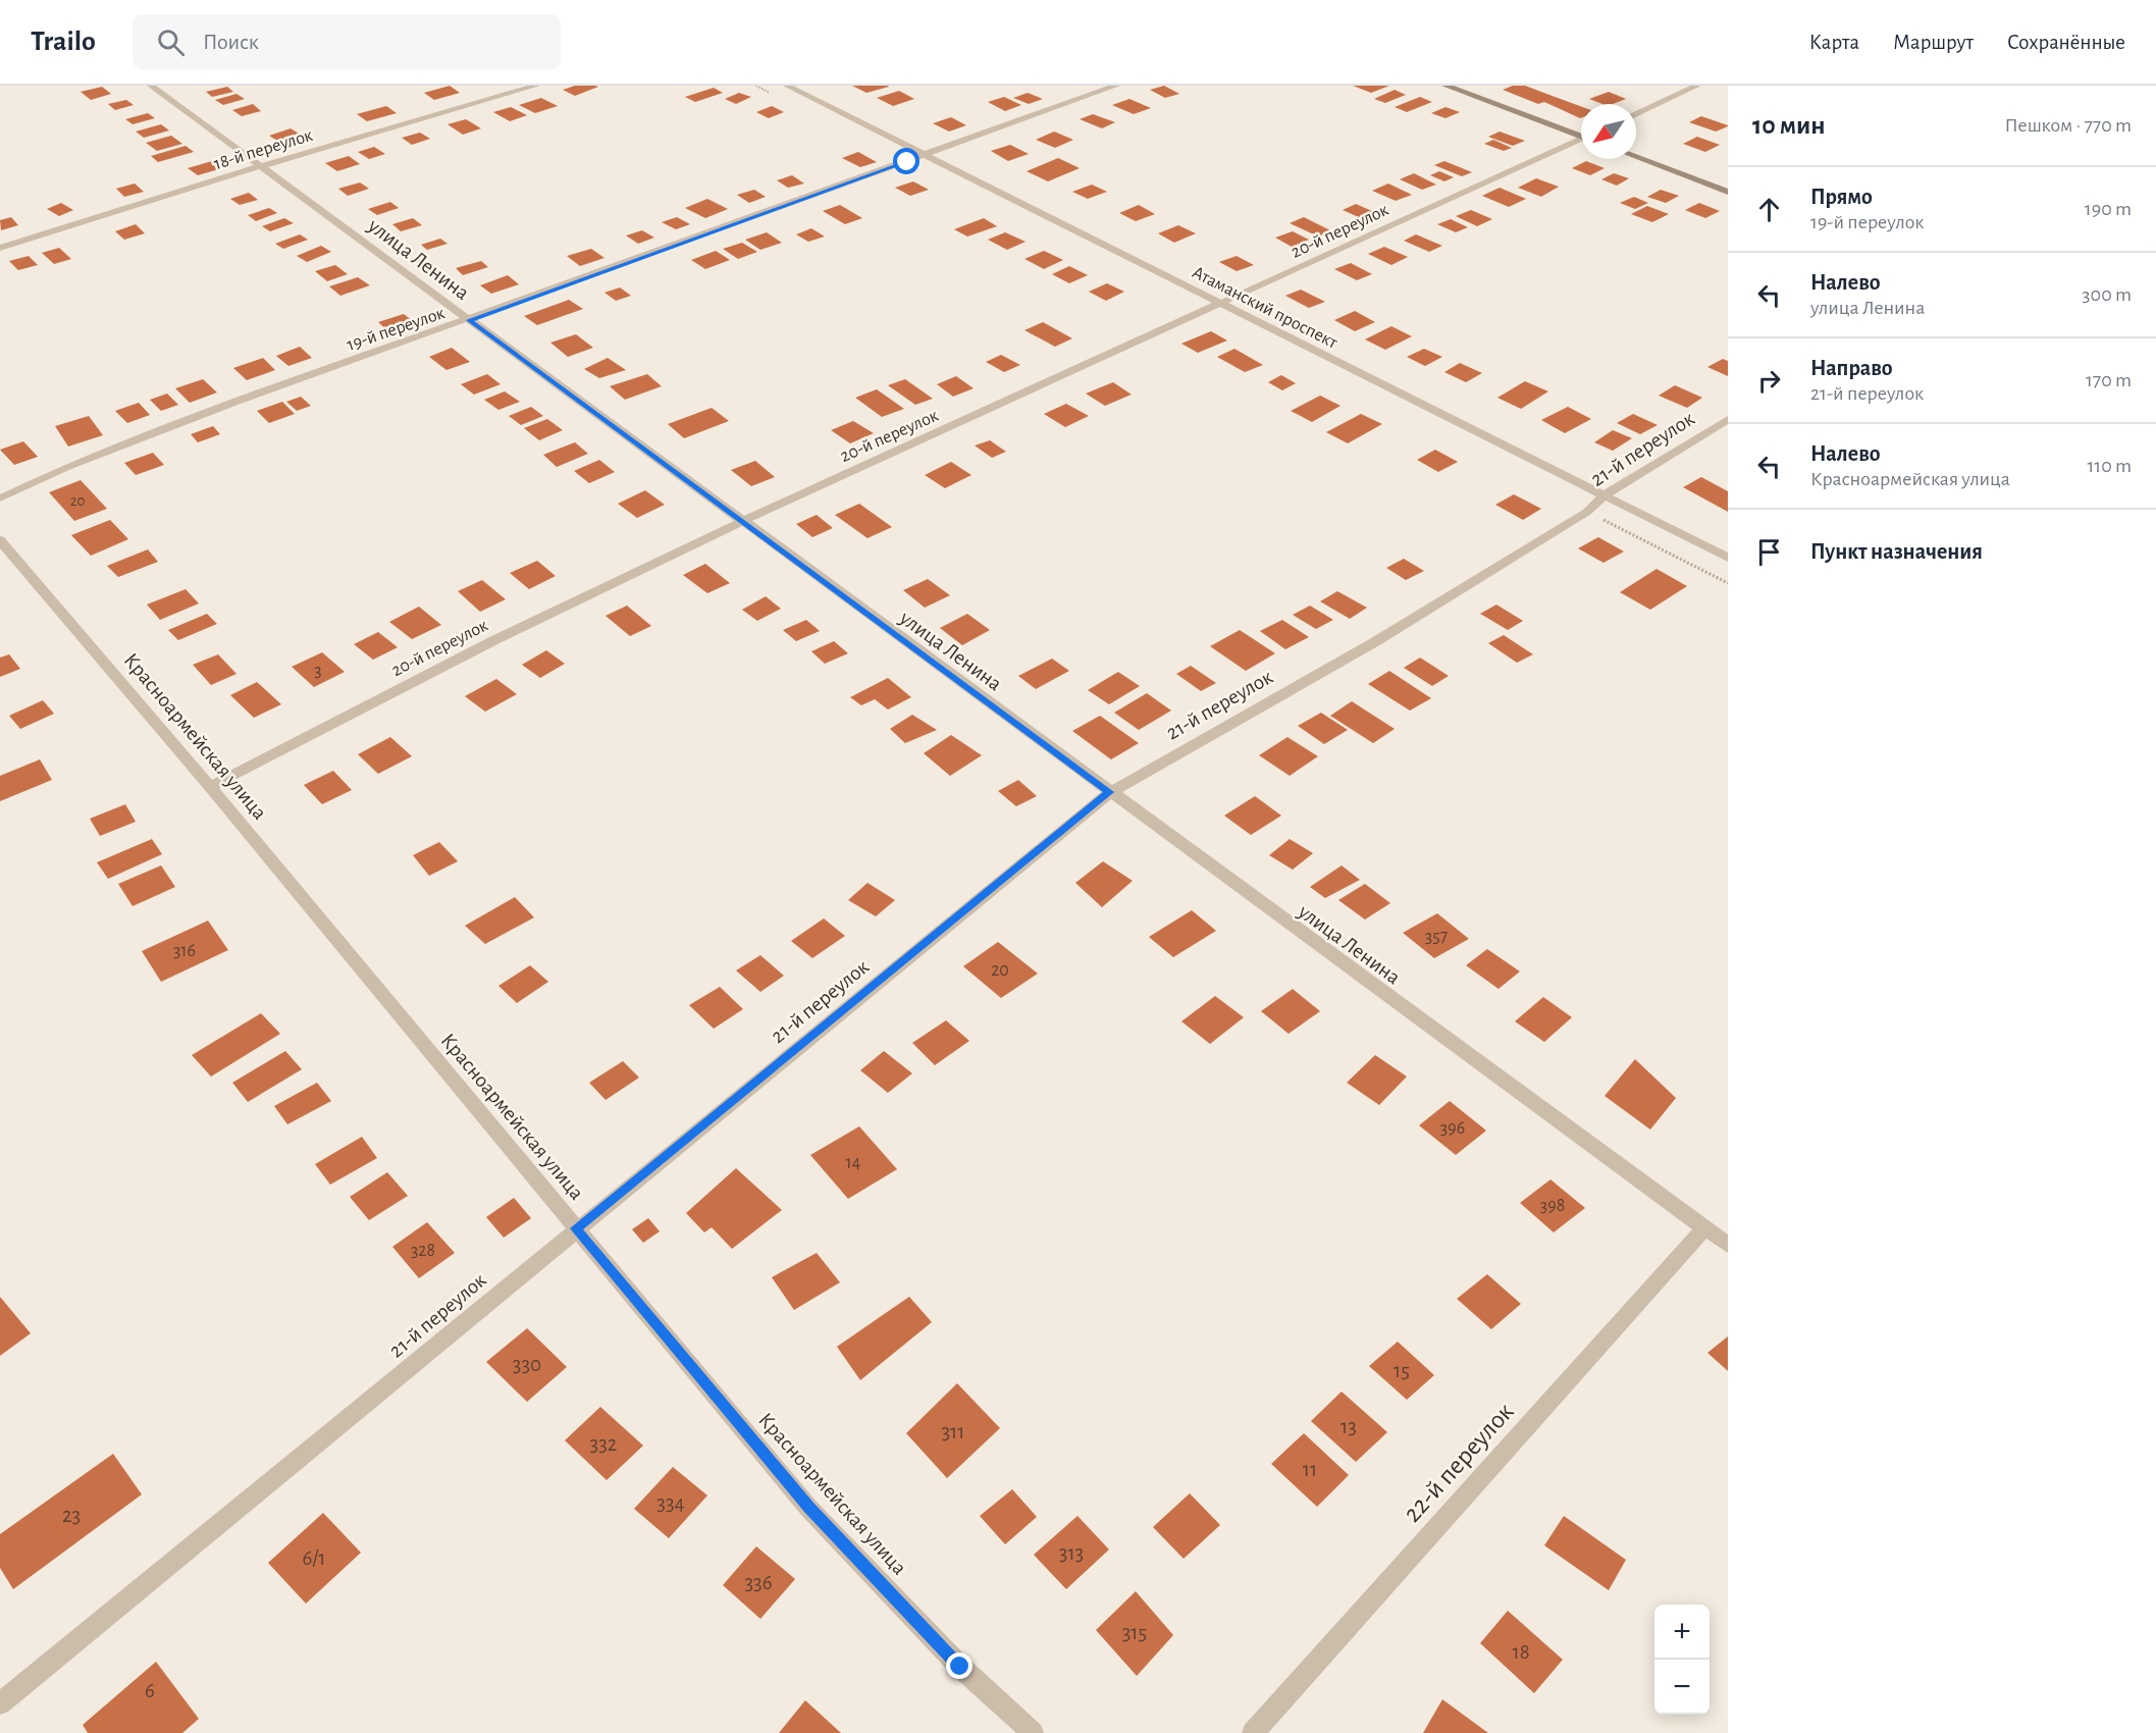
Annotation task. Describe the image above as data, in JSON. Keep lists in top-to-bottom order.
{
  "streets": {
    "street": [
      "18-й переулок",
      "20-й переулок",
      "улица Ленина",
      "Атаманский проспект",
      "19-й переулок",
      "21-й переулок",
      "Красноармейская улица",
      "22-й переулок"
    ]
  },
  "crossings": [
    ["18-й переулок", "улица Ленина"],
    ["20-й переулок", "улица Ленина"],
    ["20-й переулок", "Атаманский проспект"],
    ["20-й переулок", "Красноармейская улица"],
    ["улица Ленина", "19-й переулок"],
    ["улица Ленина", "21-й переулок"],
    ["улица Ленина", "22-й переулок"],
    ["Атаманский проспект", "19-й переулок"],
    ["Атаманский проспект", "21-й переулок"],
    ["21-й переулок", "Красноармейская улица"]
  ],
  "house_numbers": [
    "20",
    "3",
    "357",
    "316",
    "20",
    "396",
    "14",
    "398",
    "328",
    "330",
    "15",
    "13",
    "311",
    "332",
    "11",
    "334",
    "23",
    "313",
    "6/1",
    "336",
    "315",
    "18",
    "6"
  ],
  "north": "bottom left",
  "page": {
    "header": "Trailo",
    "search": "Поиск",
    "nav": ["Карта", "Маршрут", "Сохранённые"],
    "heading": ["10 мин", "Пешком · 770 m"],
    "list": [
      ["Прямо", "19-й переулок", "190 m"],
      ["Налево", "улица Ленина", "300 m"],
      ["Направо", "21-й переулок", "170 m"],
      ["Налево", "Красноармейская улица", "110 m"],
      "Пункт назначения"
    ],
    "map_buttons": ["+", "−"]
  }
}
